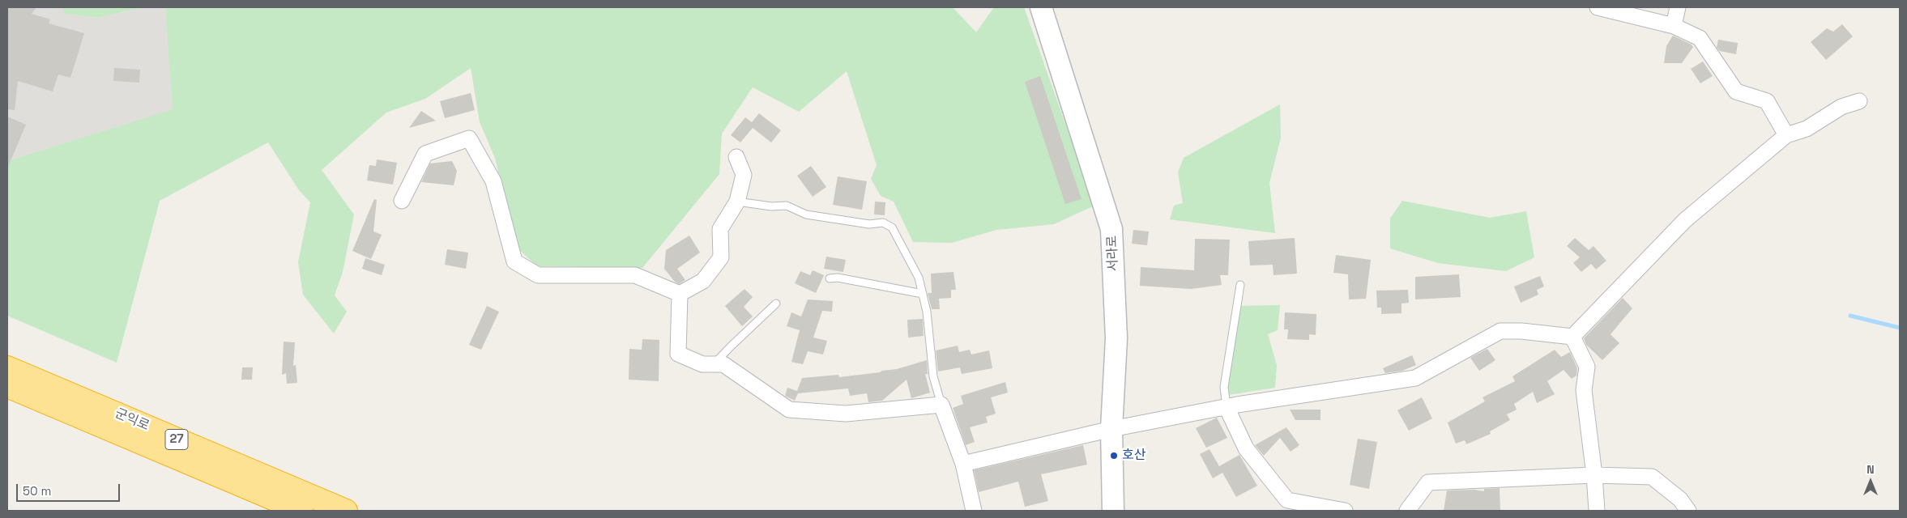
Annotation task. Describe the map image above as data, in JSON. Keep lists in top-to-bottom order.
{
  "streets": {
    "highway": ["군익로", "27"],
    "street": ["서라로"]
  },
  "places": ["호산"],
  "scale_bar": "50 m",
  "north": "top"
}
